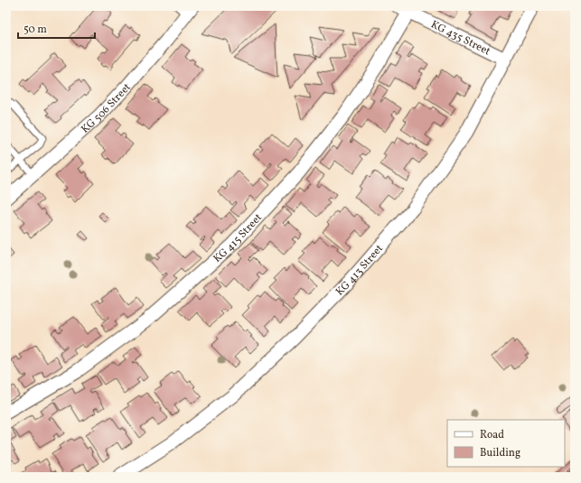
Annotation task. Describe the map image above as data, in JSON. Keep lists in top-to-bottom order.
{
  "streets": {
    "street": [
      "KG 435 Street",
      "KG 506 Street",
      "KG 415 Street",
      "KG 413 Street"
    ]
  },
  "crossings": [
    ["KG 435 Street", "KG 415 Street"],
    ["KG 435 Street", "KG 413 Street"]
  ],
  "legend": ["Road", "Building"],
  "scale_bar": "50 m"
}
